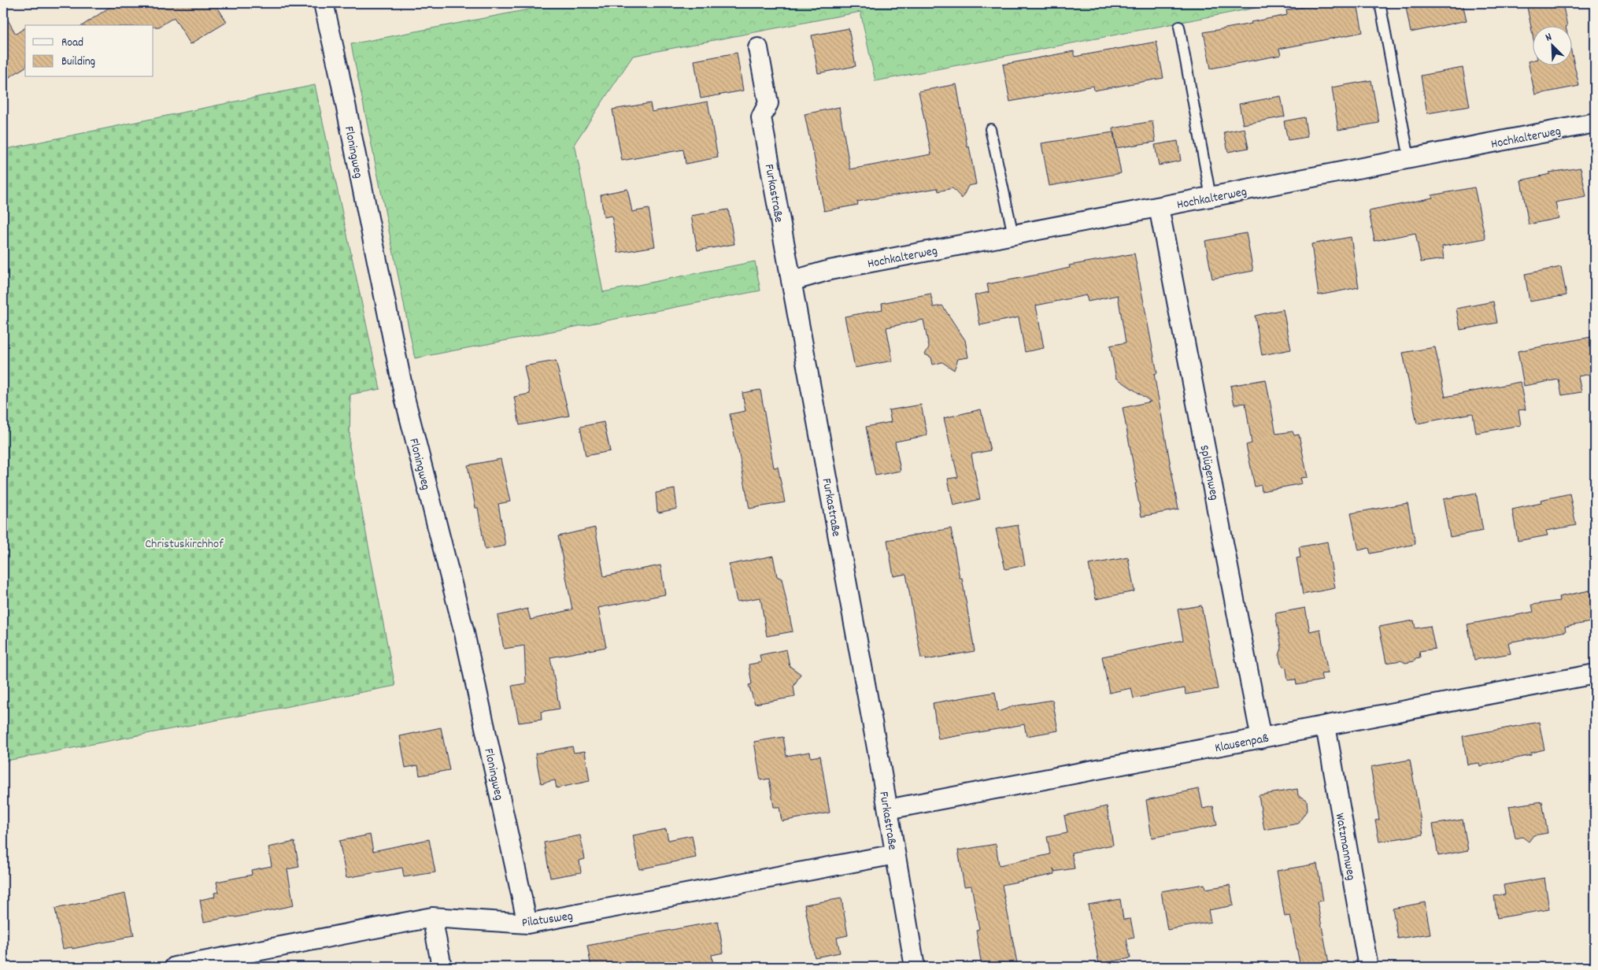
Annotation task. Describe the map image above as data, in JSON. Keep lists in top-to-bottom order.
{
  "streets": {
    "street": [
      "Hochkalterweg",
      "Floningweg",
      "Furkastraße",
      "Splügenweg",
      "Klausenpaß",
      "Watzmannweg",
      "Pilatusweg"
    ]
  },
  "crossings": [
    ["Hochkalterweg", "Furkastraße"],
    ["Hochkalterweg", "Splügenweg"],
    ["Floningweg", "Pilatusweg"],
    ["Furkastraße", "Klausenpaß"],
    ["Furkastraße", "Pilatusweg"],
    ["Splügenweg", "Klausenpaß"],
    ["Klausenpaß", "Watzmannweg"]
  ],
  "parks": ["Christuskirchhof"],
  "legend": ["Road", "Building"],
  "north": "top left"
}
